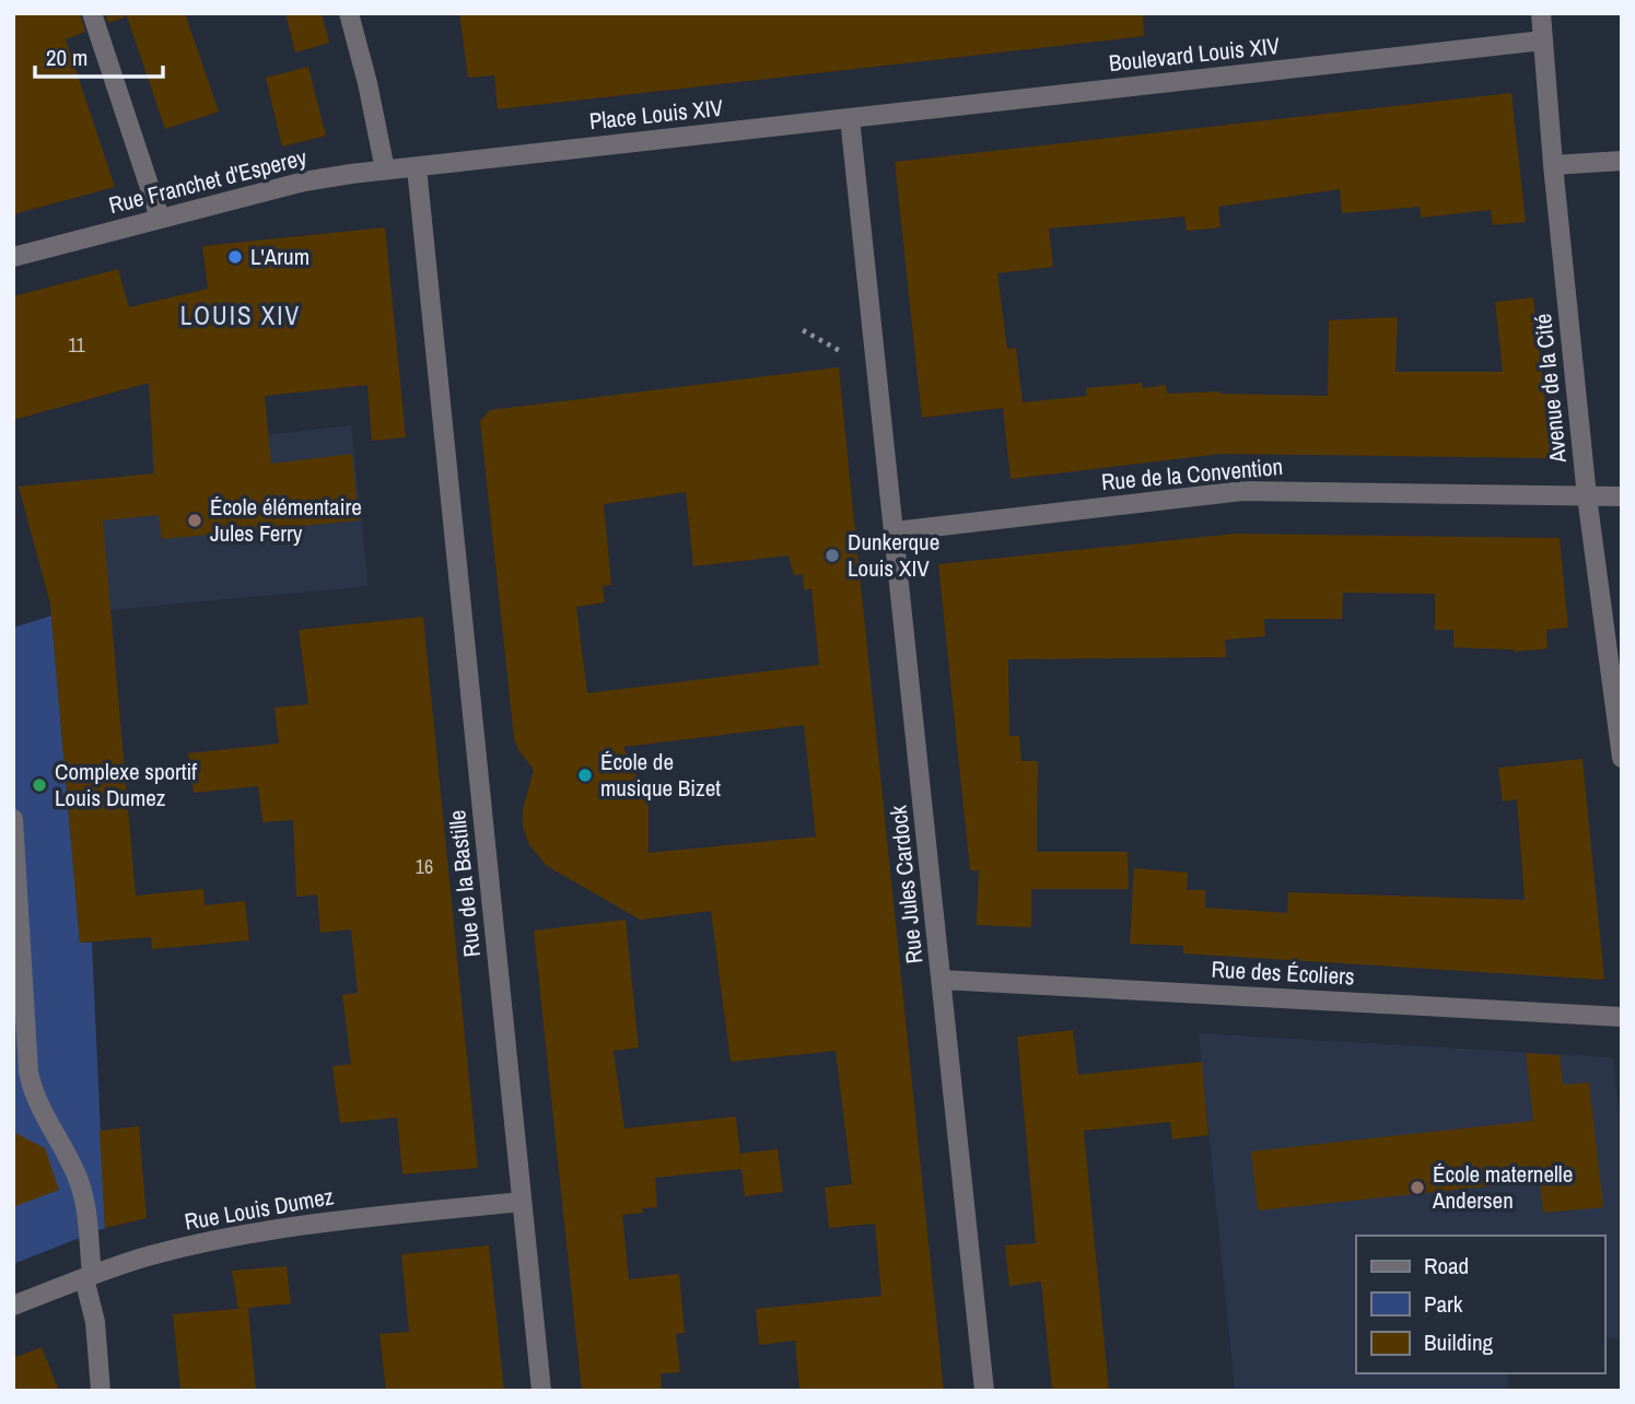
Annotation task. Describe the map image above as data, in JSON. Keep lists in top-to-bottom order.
{
  "streets": {
    "street": [
      "Boulevard Louis XIV",
      "Place Louis XIV",
      "Rue Franchet d'Esperey",
      "Avenue de la Cité",
      "Rue de la Convention",
      "Rue de la Bastille",
      "Rue Jules Cardock",
      "Rue des Écoliers",
      "Rue Louis Dumez"
    ]
  },
  "crossings": [
    ["Boulevard Louis XIV", "Place Louis XIV"],
    ["Boulevard Louis XIV", "Avenue de la Cité"],
    ["Boulevard Louis XIV", "Rue Jules Cardock"],
    ["Place Louis XIV", "Rue Franchet d'Esperey"],
    ["Place Louis XIV", "Rue de la Bastille"],
    ["Place Louis XIV", "Rue Jules Cardock"],
    ["Rue Franchet d'Esperey", "Rue de la Bastille"],
    ["Avenue de la Cité", "Rue de la Convention"],
    ["Rue de la Convention", "Rue Jules Cardock"],
    ["Rue de la Bastille", "Rue Louis Dumez"],
    ["Rue Jules Cardock", "Rue des Écoliers"]
  ],
  "districts": ["LOUIS XIV"],
  "places": [
    "L'Arum",
    "École élémentaire Jules Ferry",
    "Dunkerque Louis XIV",
    "École de musique Bizet",
    "Complexe sportif Louis Dumez",
    "École maternelle Andersen"
  ],
  "house_numbers": ["11", "16"],
  "legend": ["Road", "Park", "Building"],
  "scale_bar": "20 m"
}
